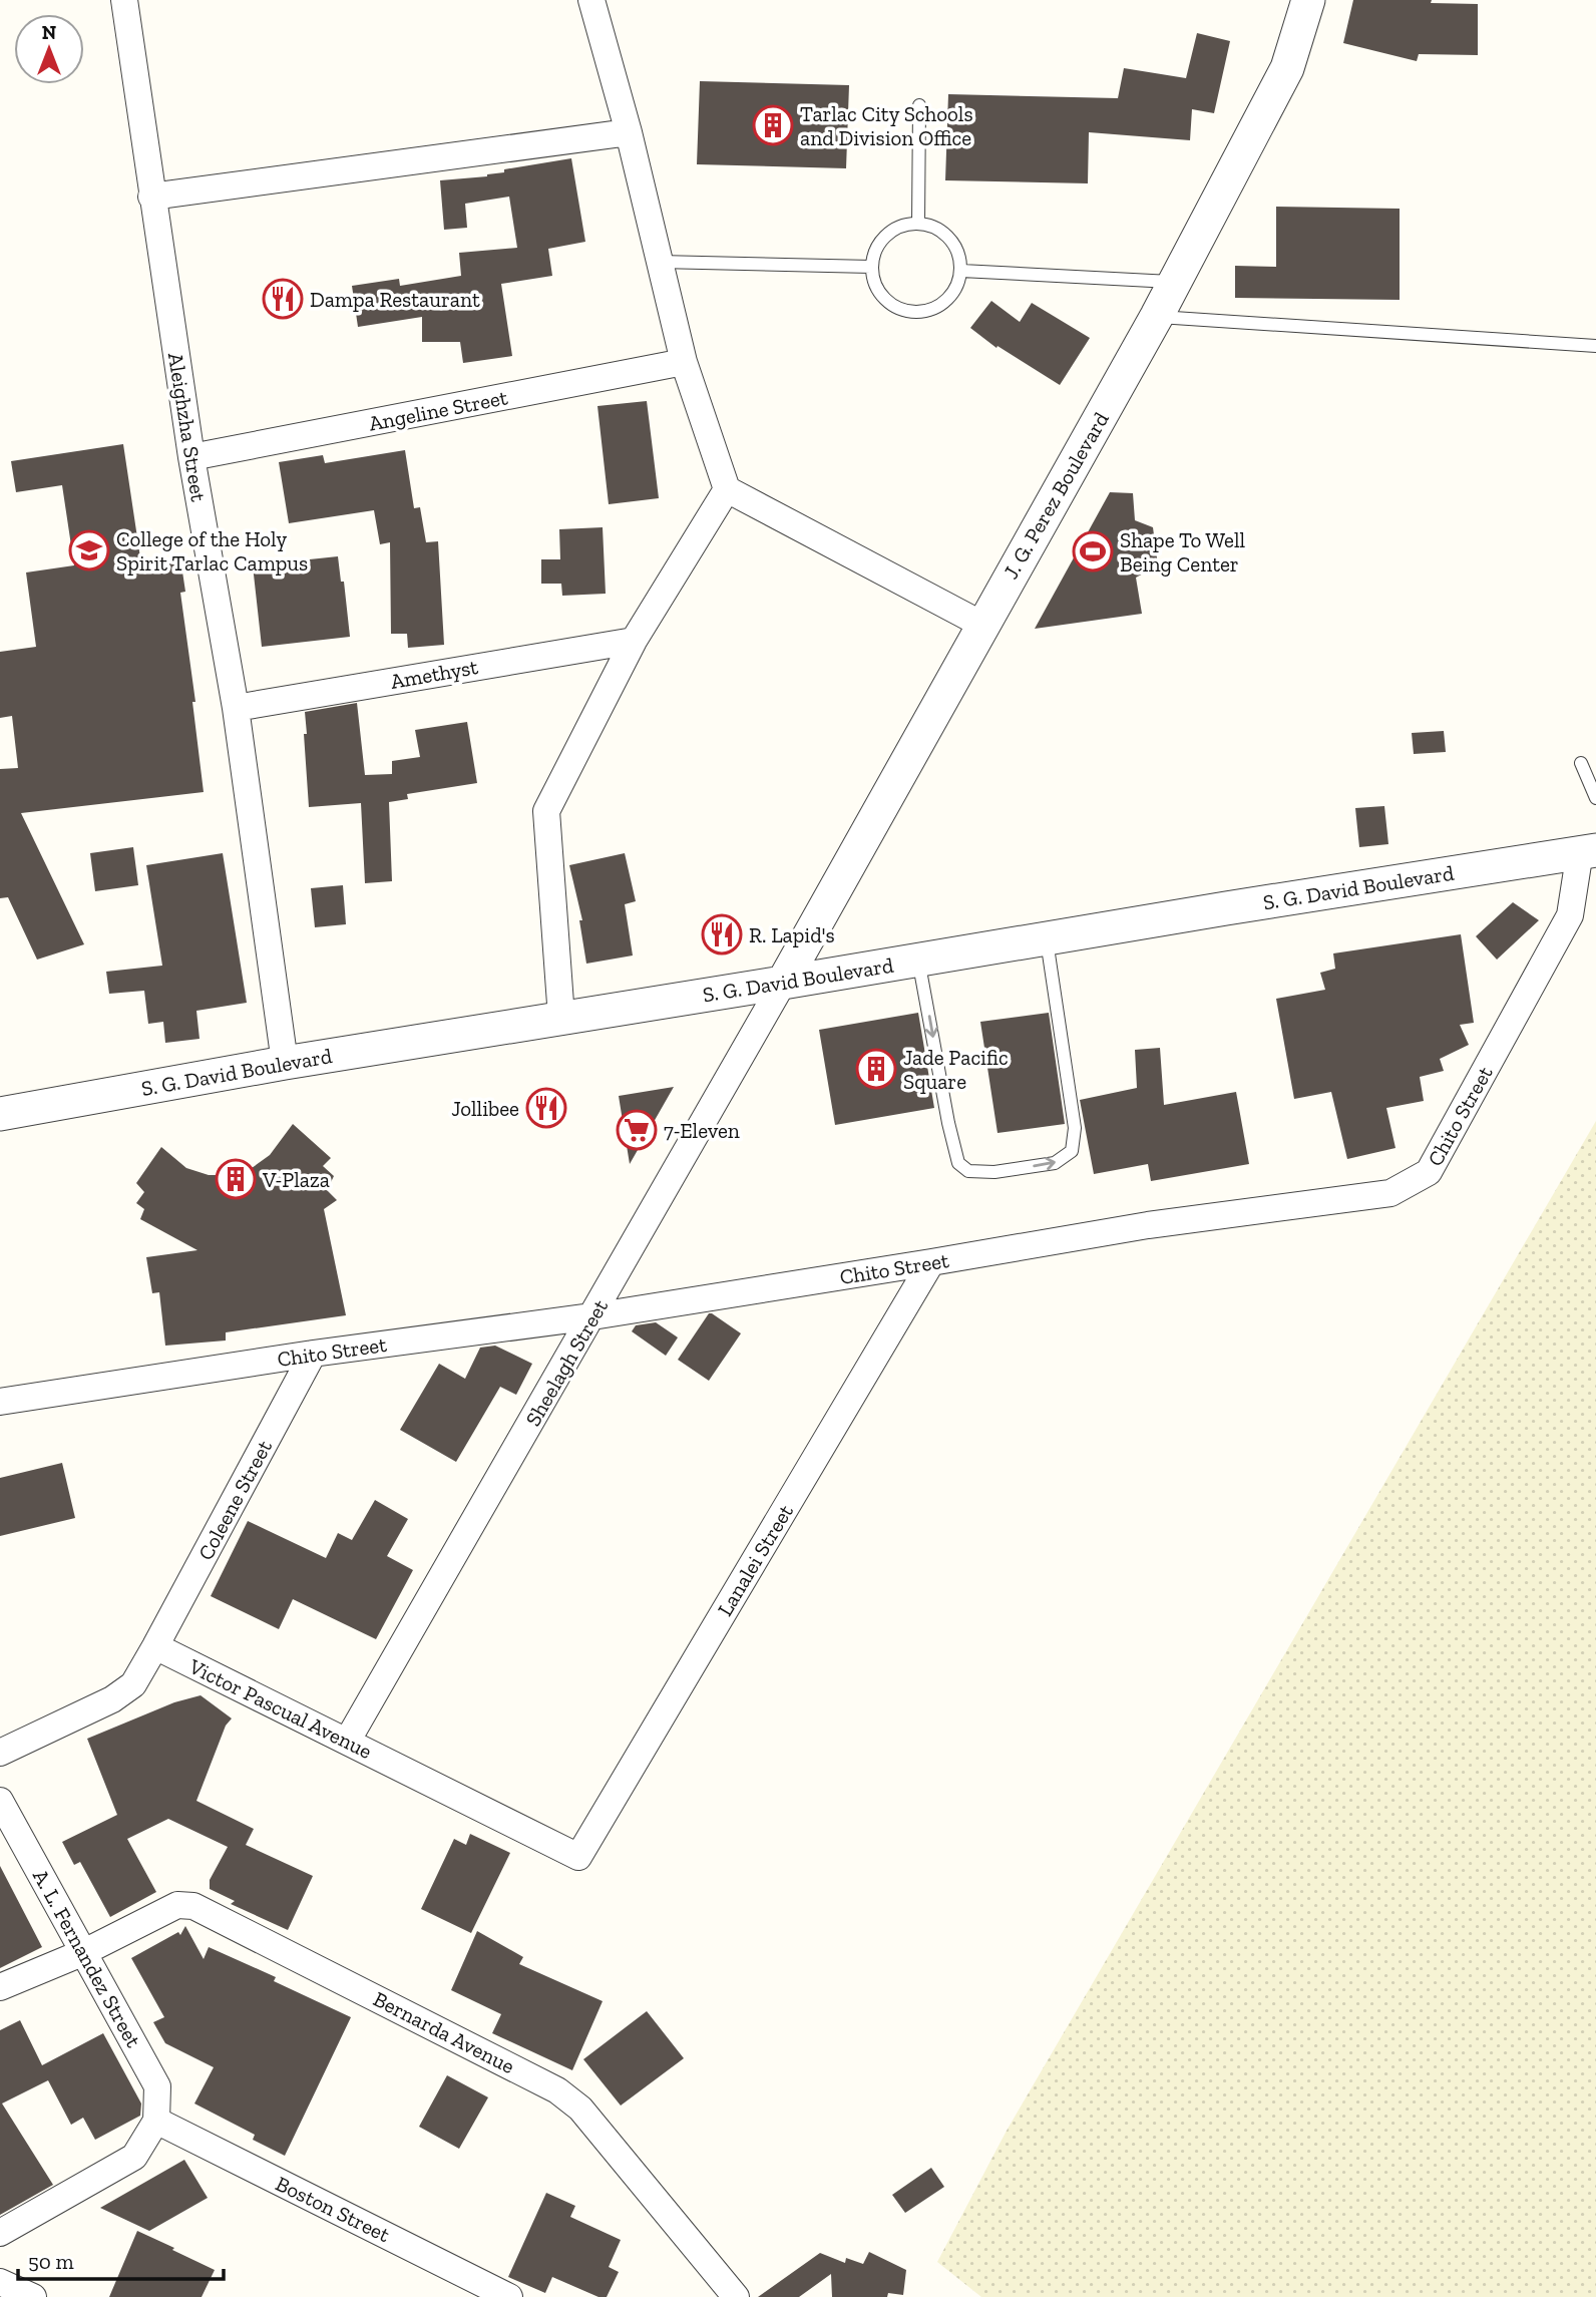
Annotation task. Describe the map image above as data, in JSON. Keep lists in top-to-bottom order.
{
  "streets": {
    "street": [
      "Angeline Street",
      "Aleighzha Street",
      "J. G. Perez Boulevard",
      "Amethyst",
      "S. G. David Boulevard",
      "Chito Street",
      "Sheelagh Street",
      "Coleene Street",
      "Lanalei Street",
      "Victor Pascual Avenue",
      "A. L. Fernandez Street",
      "Bernarda Avenue",
      "Boston Street"
    ]
  },
  "crossings": [
    ["Angeline Street", "Aleighzha Street"],
    ["Aleighzha Street", "Amethyst"],
    ["Aleighzha Street", "S. G. David Boulevard"],
    ["J. G. Perez Boulevard", "S. G. David Boulevard"],
    ["J. G. Perez Boulevard", "Sheelagh Street"],
    ["S. G. David Boulevard", "Chito Street"],
    ["S. G. David Boulevard", "Sheelagh Street"],
    ["Chito Street", "Sheelagh Street"],
    ["Chito Street", "Coleene Street"],
    ["Chito Street", "Lanalei Street"],
    ["Sheelagh Street", "Victor Pascual Avenue"],
    ["Coleene Street", "Victor Pascual Avenue"],
    ["Lanalei Street", "Victor Pascual Avenue"],
    ["A. L. Fernandez Street", "Bernarda Avenue"],
    ["A. L. Fernandez Street", "Boston Street"]
  ],
  "places": {
    "building": ["Tarlac City Schools and Division Office", "Jade Pacific Square", "V-Plaza"],
    "restaurant": ["Dampa Restaurant", "R. Lapid's", "Jollibee"],
    "school or university": ["College of the Holy Spirit Tarlac Campus"],
    "sports": ["Shape To Well Being Center"],
    "supermarket": ["7-Eleven"]
  },
  "scale_bar": "50 m",
  "north": "top"
}
